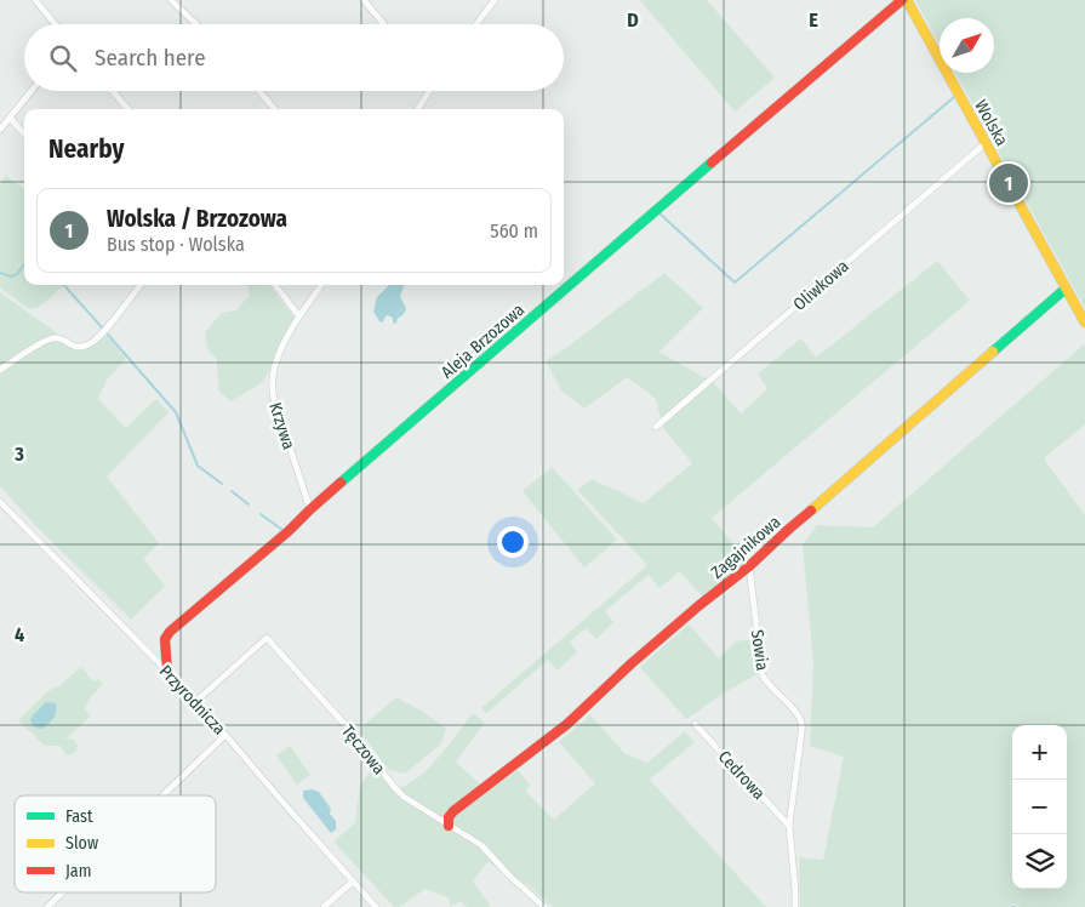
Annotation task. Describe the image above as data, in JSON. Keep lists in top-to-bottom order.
{
  "streets": {
    "street": [
      "Wolska",
      "Oliwkowa",
      "Aleja Brzozowa",
      "Krzywa",
      "Zagajnikowa",
      "Sowia",
      "Przyrodnicza",
      "Tęczowa",
      "Cedrowa"
    ]
  },
  "crossings": [
    ["Wolska", "Oliwkowa"],
    ["Wolska", "Aleja Brzozowa"],
    ["Wolska", "Zagajnikowa"],
    ["Aleja Brzozowa", "Krzywa"],
    ["Aleja Brzozowa", "Przyrodnicza"],
    ["Zagajnikowa", "Sowia"],
    ["Zagajnikowa", "Tęczowa"],
    ["Sowia", "Cedrowa"],
    ["Przyrodnicza", "Tęczowa"]
  ],
  "legend": ["Fast", "Slow", "Jam"],
  "north": "top right",
  "page": {
    "search": "Search here",
    "heading": "Nearby",
    "pins": "1",
    "list": [
      {
        "mark": "1",
        "name": "Wolska / Brzozowa",
        "note": "Bus stop · Wolska",
        "value": "560 m"
      }
    ],
    "map_buttons": ["+", "−"]
  },
  "grid": {
    "columns": ["D", "E"],
    "rows": ["3", "4"]
  }
}
